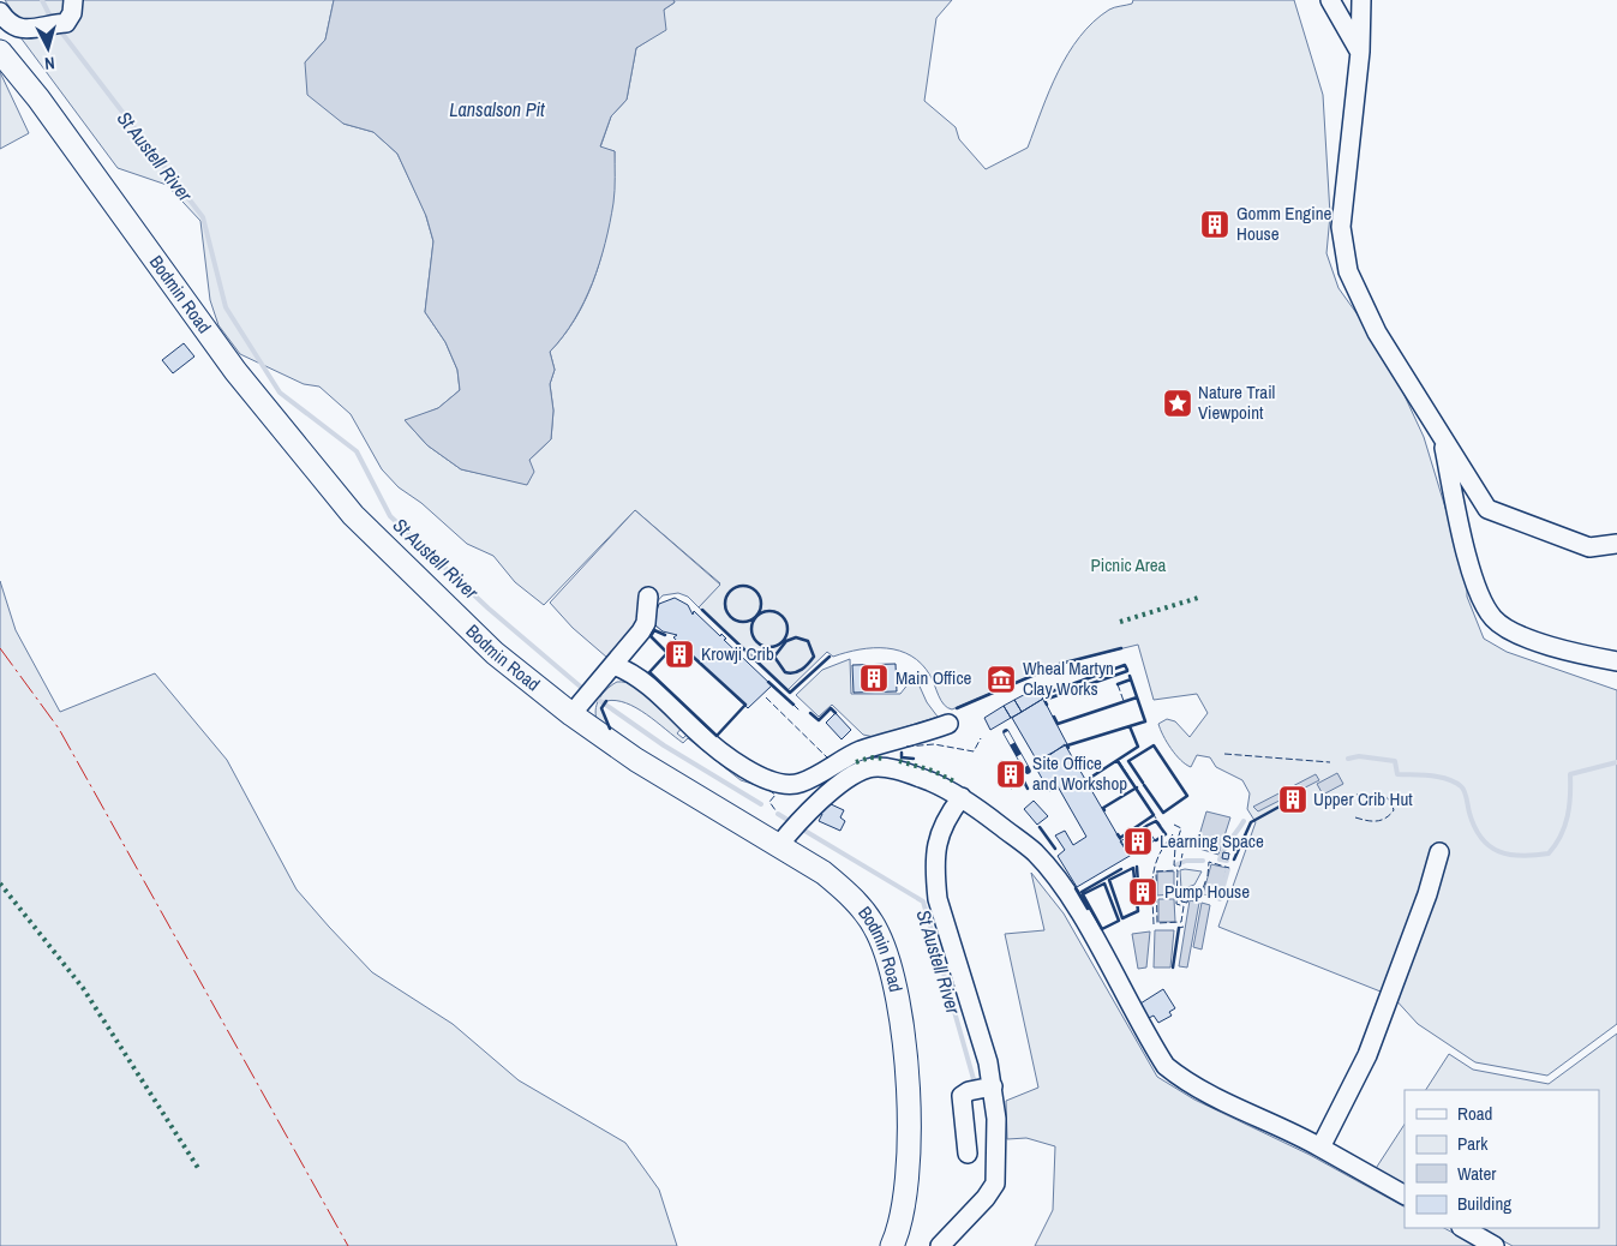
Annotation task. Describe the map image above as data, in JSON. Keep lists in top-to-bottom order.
{
  "streets": {
    "main road": ["Bodmin Road"]
  },
  "water": ["Lansalson Pit", "St Austell River"],
  "parks": ["Picnic Area"],
  "places": {
    "building": [
      "Gomm Engine House",
      "Krowji Crib",
      "Main Office",
      "Site Office and Workshop",
      "Upper Crib Hut",
      "Learning Space",
      "Pump House"
    ],
    "place": ["Nature Trail Viewpoint"],
    "museum": ["Wheal Martyn Clay Works"]
  },
  "legend": [
    "Road",
    "Park",
    "Water",
    "Building"
  ],
  "north": "bottom"
}
